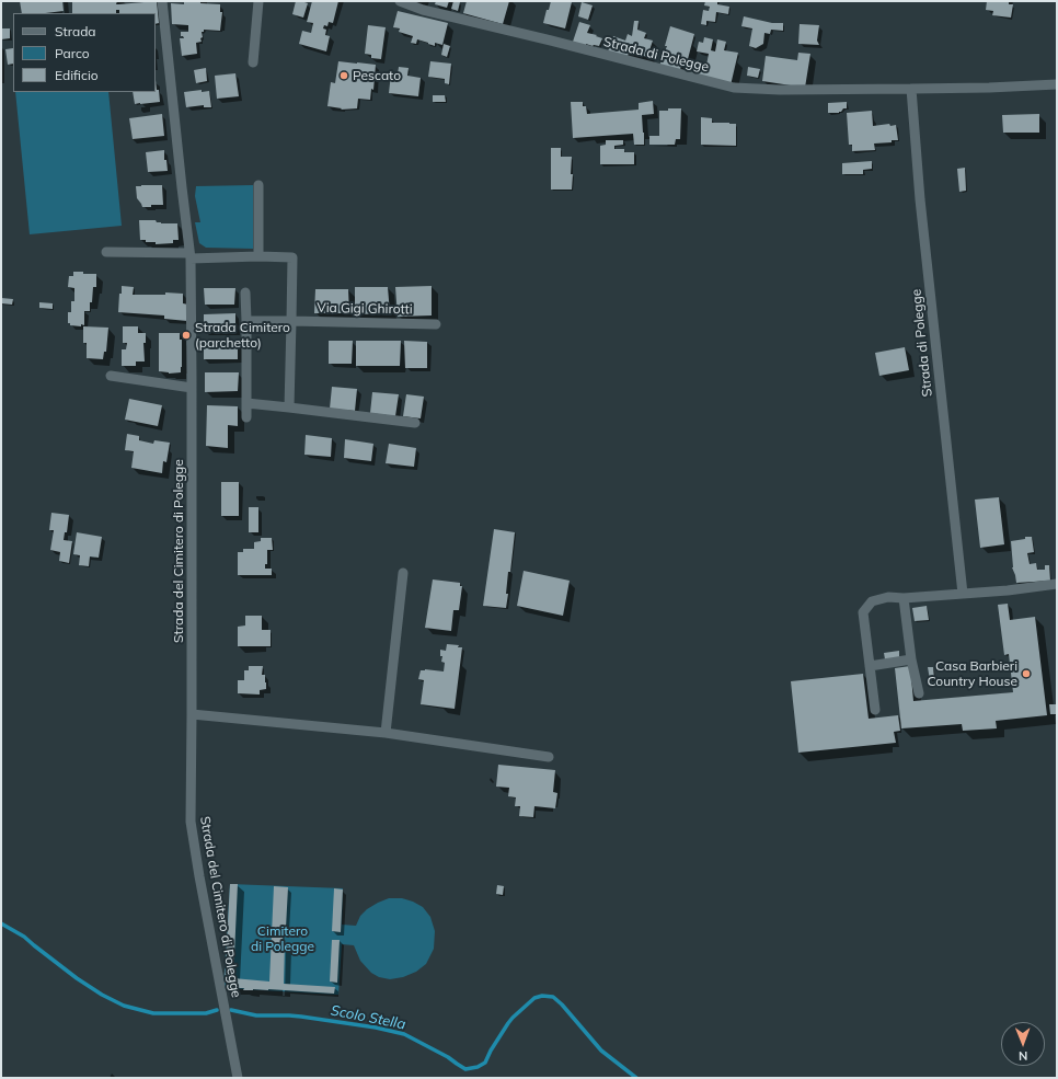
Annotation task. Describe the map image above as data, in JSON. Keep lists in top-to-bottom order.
{
  "streets": {
    "street": ["Strada di Polegge", "Via Gigi Ghirotti", "Strada del Cimitero di Polegge"]
  },
  "water": ["Scolo Stella"],
  "parks": ["Cimitero di Polegge"],
  "places": ["Pescato", "Strada Cimitero (parchetto)", "Casa Barbieri Country House"],
  "legend": ["Strada", "Parco", "Edificio"],
  "north": "bottom"
}
